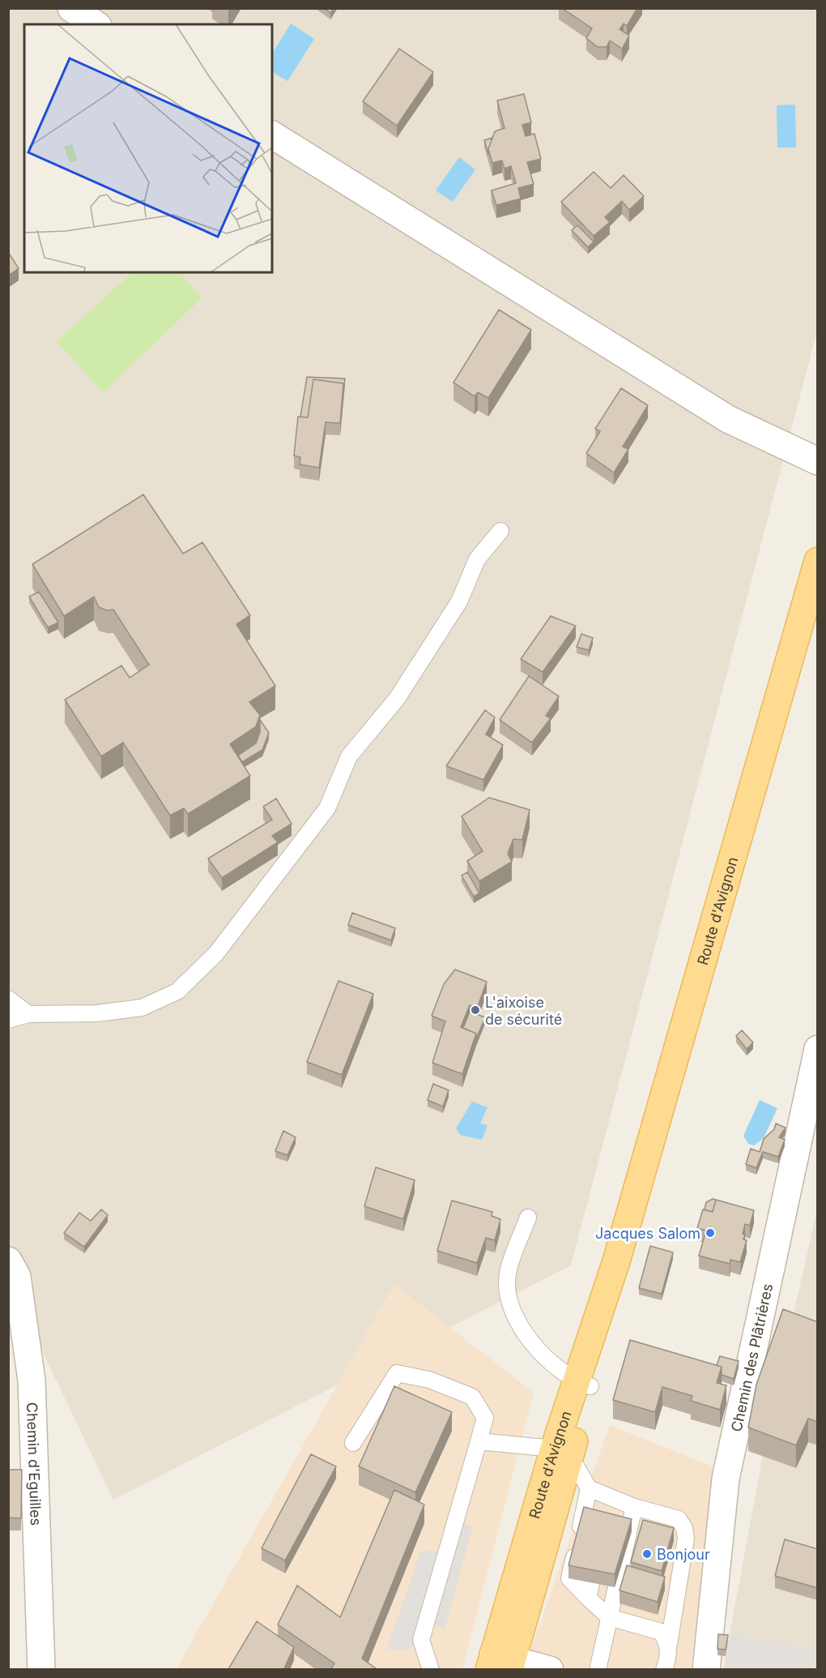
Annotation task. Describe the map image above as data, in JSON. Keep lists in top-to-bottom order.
{
  "streets": {
    "main road": ["Route d'Avignon"],
    "street": ["Chemin des Plâtrières", "Chemin d'Eguilles"]
  },
  "places": ["L'aixoise de sécurité", "Jacques Salom", "Bonjour"]
}
